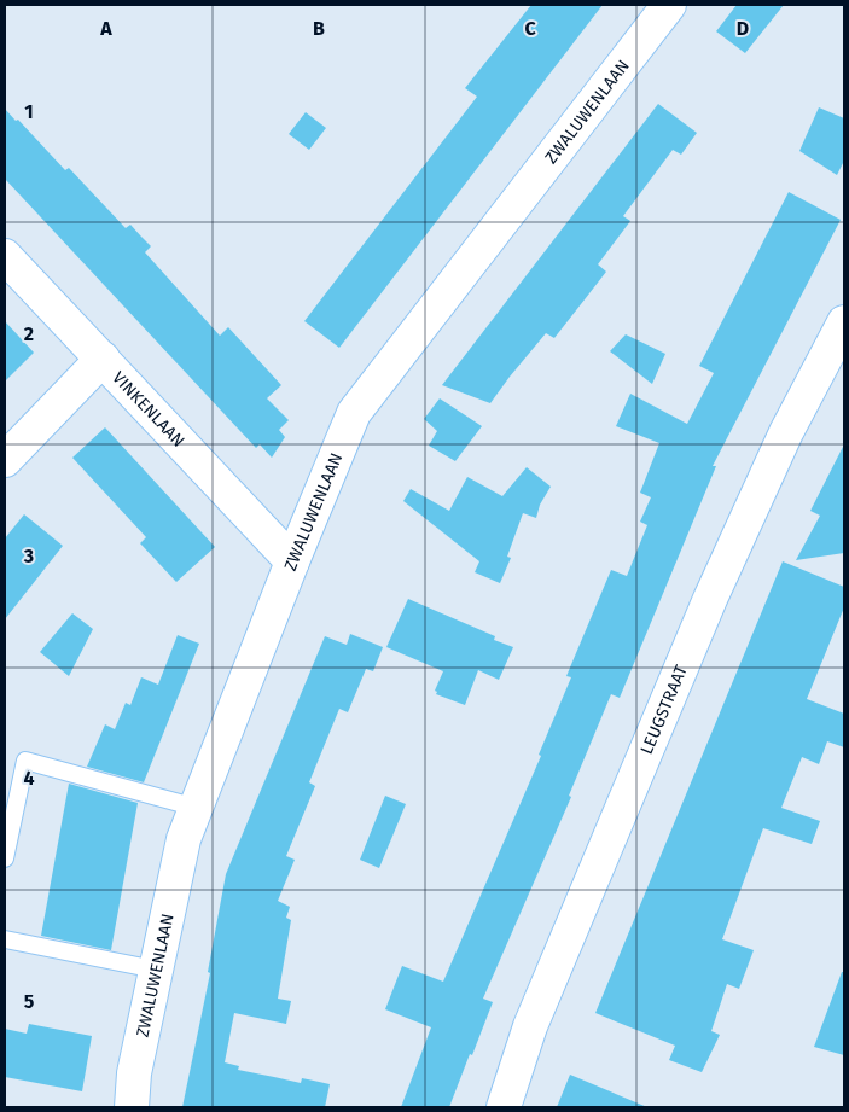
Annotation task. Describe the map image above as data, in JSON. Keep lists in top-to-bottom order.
{
  "streets": {
    "street": ["ZWALUWENLAAN", "VINKENLAAN", "LEUGSTRAAT"]
  },
  "crossings": [
    ["ZWALUWENLAAN", "VINKENLAAN"]
  ],
  "grid": {
    "columns": [
      "A",
      "B",
      "C",
      "D"
    ],
    "rows": [
      "1",
      "2",
      "3",
      "4",
      "5"
    ]
  }
}
